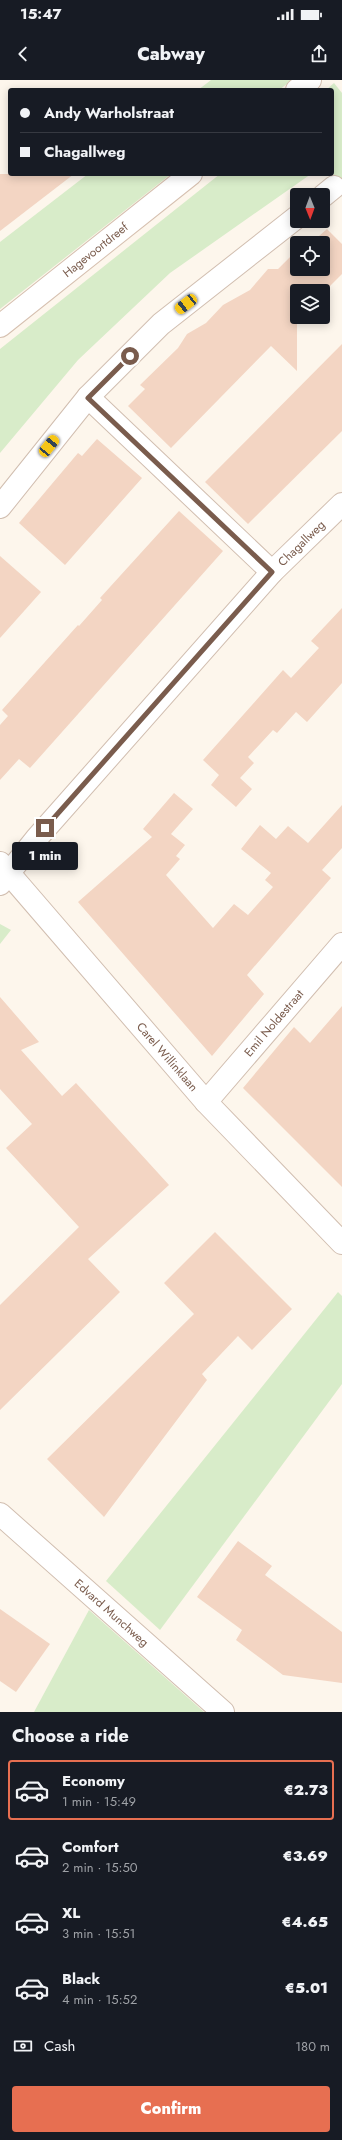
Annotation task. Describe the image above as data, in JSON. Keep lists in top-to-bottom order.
{
  "streets": {
    "street": [
      "Hagevoortdreef",
      "Chagallweg",
      "Emil Noldestraat",
      "Carel Willinklaan",
      "Edvard Munchweg"
    ]
  },
  "crossings": [
    ["Chagallweg", "Carel Willinklaan"],
    ["Emil Noldestraat", "Carel Willinklaan"]
  ],
  "north": "bottom",
  "page": {
    "status": "15:47",
    "header": "Cabway",
    "banner": ["Andy Warholstraat", "Chagallweg"],
    "bubble": "1 min",
    "heading": "Choose a ride",
    "list": [
      {
        "name": "Economy",
        "note": "1 min · 15:49",
        "value": "€2.73"
      },
      {
        "name": "Comfort",
        "note": "2 min · 15:50",
        "value": "€3.69"
      },
      {
        "name": "XL",
        "note": "3 min · 15:51",
        "value": "€4.65"
      },
      {
        "name": "Black",
        "note": "4 min · 15:52",
        "value": "€5.01"
      }
    ],
    "pay": ["Cash", "180 m"],
    "buttons": "Confirm"
  }
}
